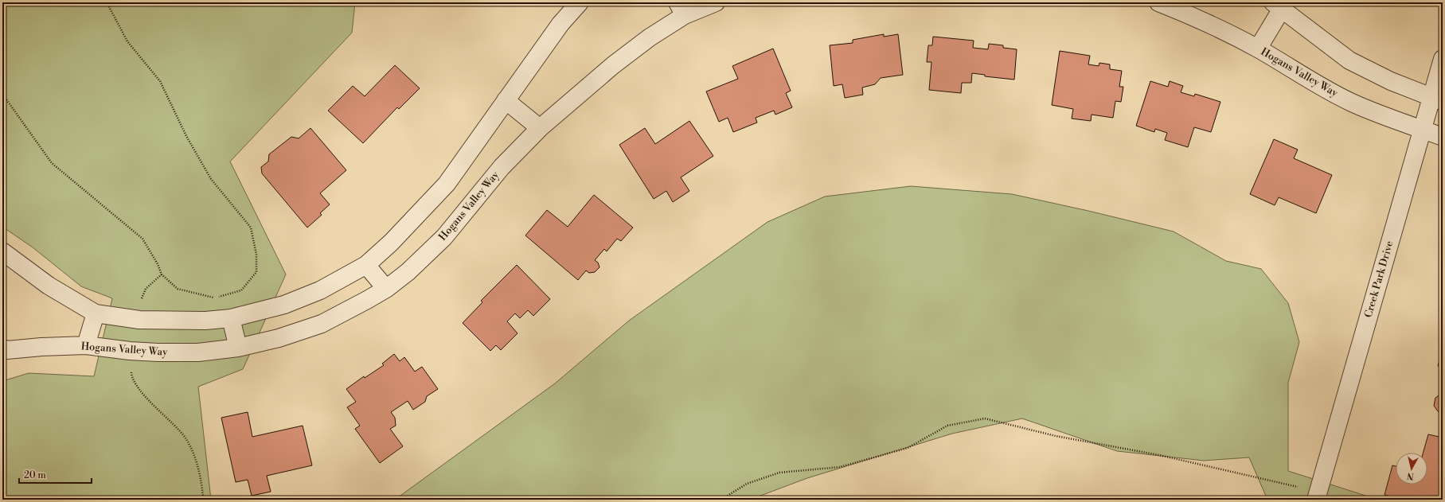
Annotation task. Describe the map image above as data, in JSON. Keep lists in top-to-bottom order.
{
  "streets": {
    "street": ["Hogans Valley Way", "Creek Park Drive"]
  },
  "crossings": [
    ["Hogans Valley Way", "Creek Park Drive"]
  ],
  "scale_bar": "20 m",
  "north": "bottom"
}
